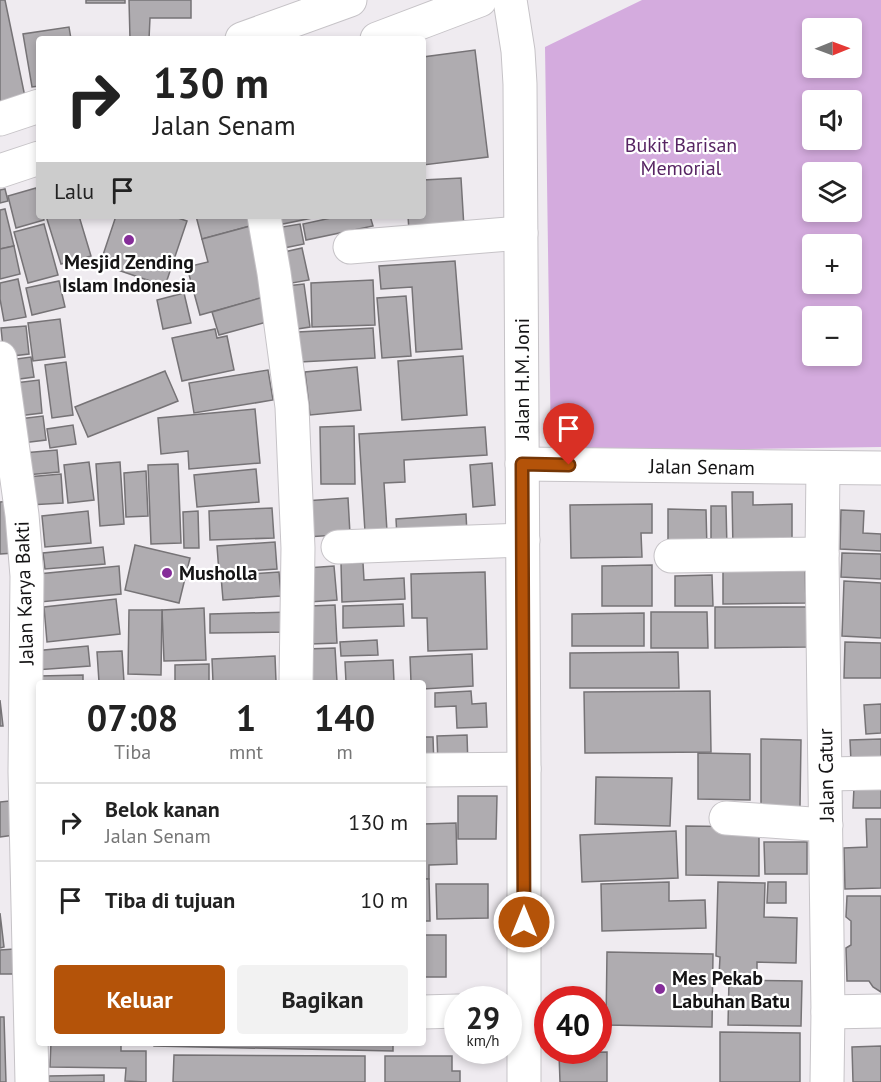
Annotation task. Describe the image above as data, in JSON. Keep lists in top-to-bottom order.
{
  "streets": {
    "street": [
      "Jalan H.M. Joni",
      "Jalan Senam",
      "Jalan Karya Bakti",
      "Jalan Catur"
    ]
  },
  "crossings": [
    ["Jalan H.M. Joni", "Jalan Senam"],
    ["Jalan Senam", "Jalan Catur"]
  ],
  "parks": ["Bukit Barisan Memorial"],
  "places": ["Mesjid Zending Islam Indonesia", "Musholla", "Mes Pekab Labuhan Batu"],
  "north": "right",
  "page": {
    "map_buttons": ["+", "−"],
    "turn": ["130 m", "Jalan Senam"],
    "then": "Lalu",
    "eta": [
      "07:08",
      "Tiba",
      "1",
      "mnt",
      "140",
      "m"
    ],
    "list": [
      {
        "name": "Belok kanan",
        "note": "Jalan Senam",
        "value": "130 m"
      },
      {
        "name": "Tiba di tujuan",
        "value": "10 m"
      }
    ],
    "buttons": ["Keluar", "Bagikan"],
    "speed": "29 km/h",
    "limit": "40"
  }
}
